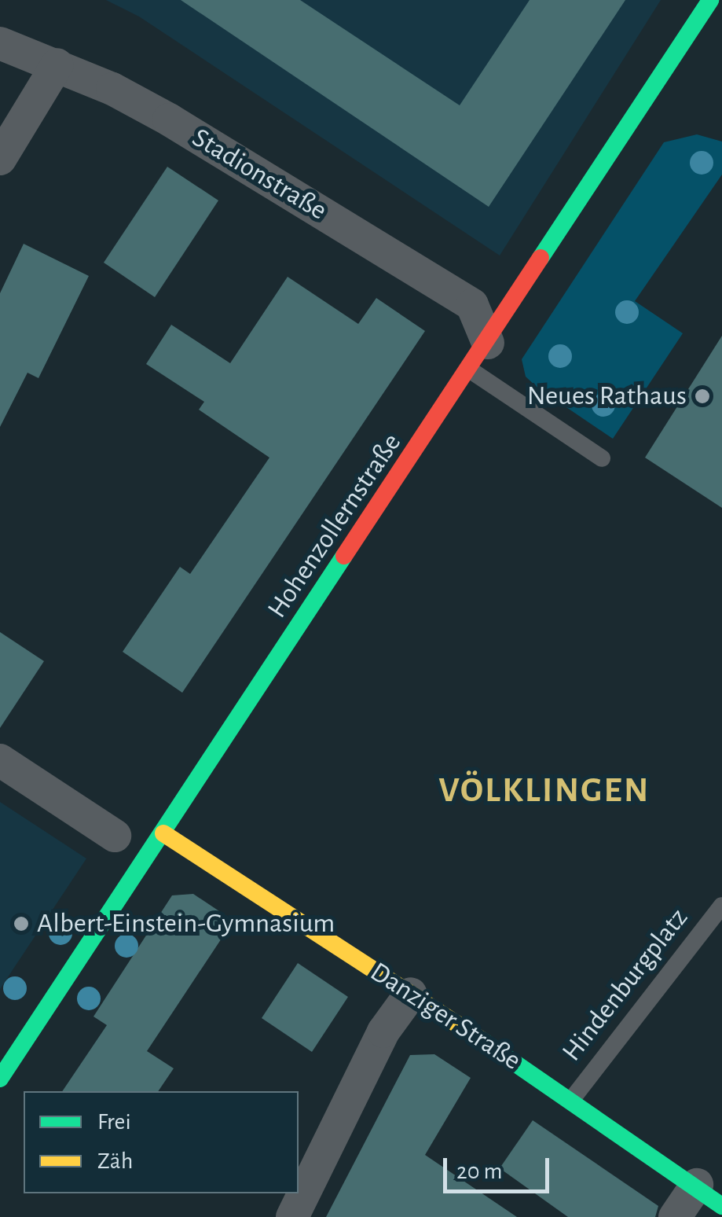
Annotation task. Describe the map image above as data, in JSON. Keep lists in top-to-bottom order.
{
  "streets": {
    "main road": ["Hohenzollernstraße", "Danziger Straße"],
    "street": ["Stadionstraße"],
    "lane": ["Hindenburgplatz"]
  },
  "crossings": [
    ["Stadionstraße", "Hohenzollernstraße"],
    ["Hohenzollernstraße", "Danziger Straße"],
    ["Hindenburgplatz", "Danziger Straße"]
  ],
  "districts": ["VÖLKLINGEN"],
  "places": ["Neues Rathaus", "Albert-Einstein-Gymnasium"],
  "legend": ["Frei", "Zäh"],
  "scale_bar": "20 m"
}
